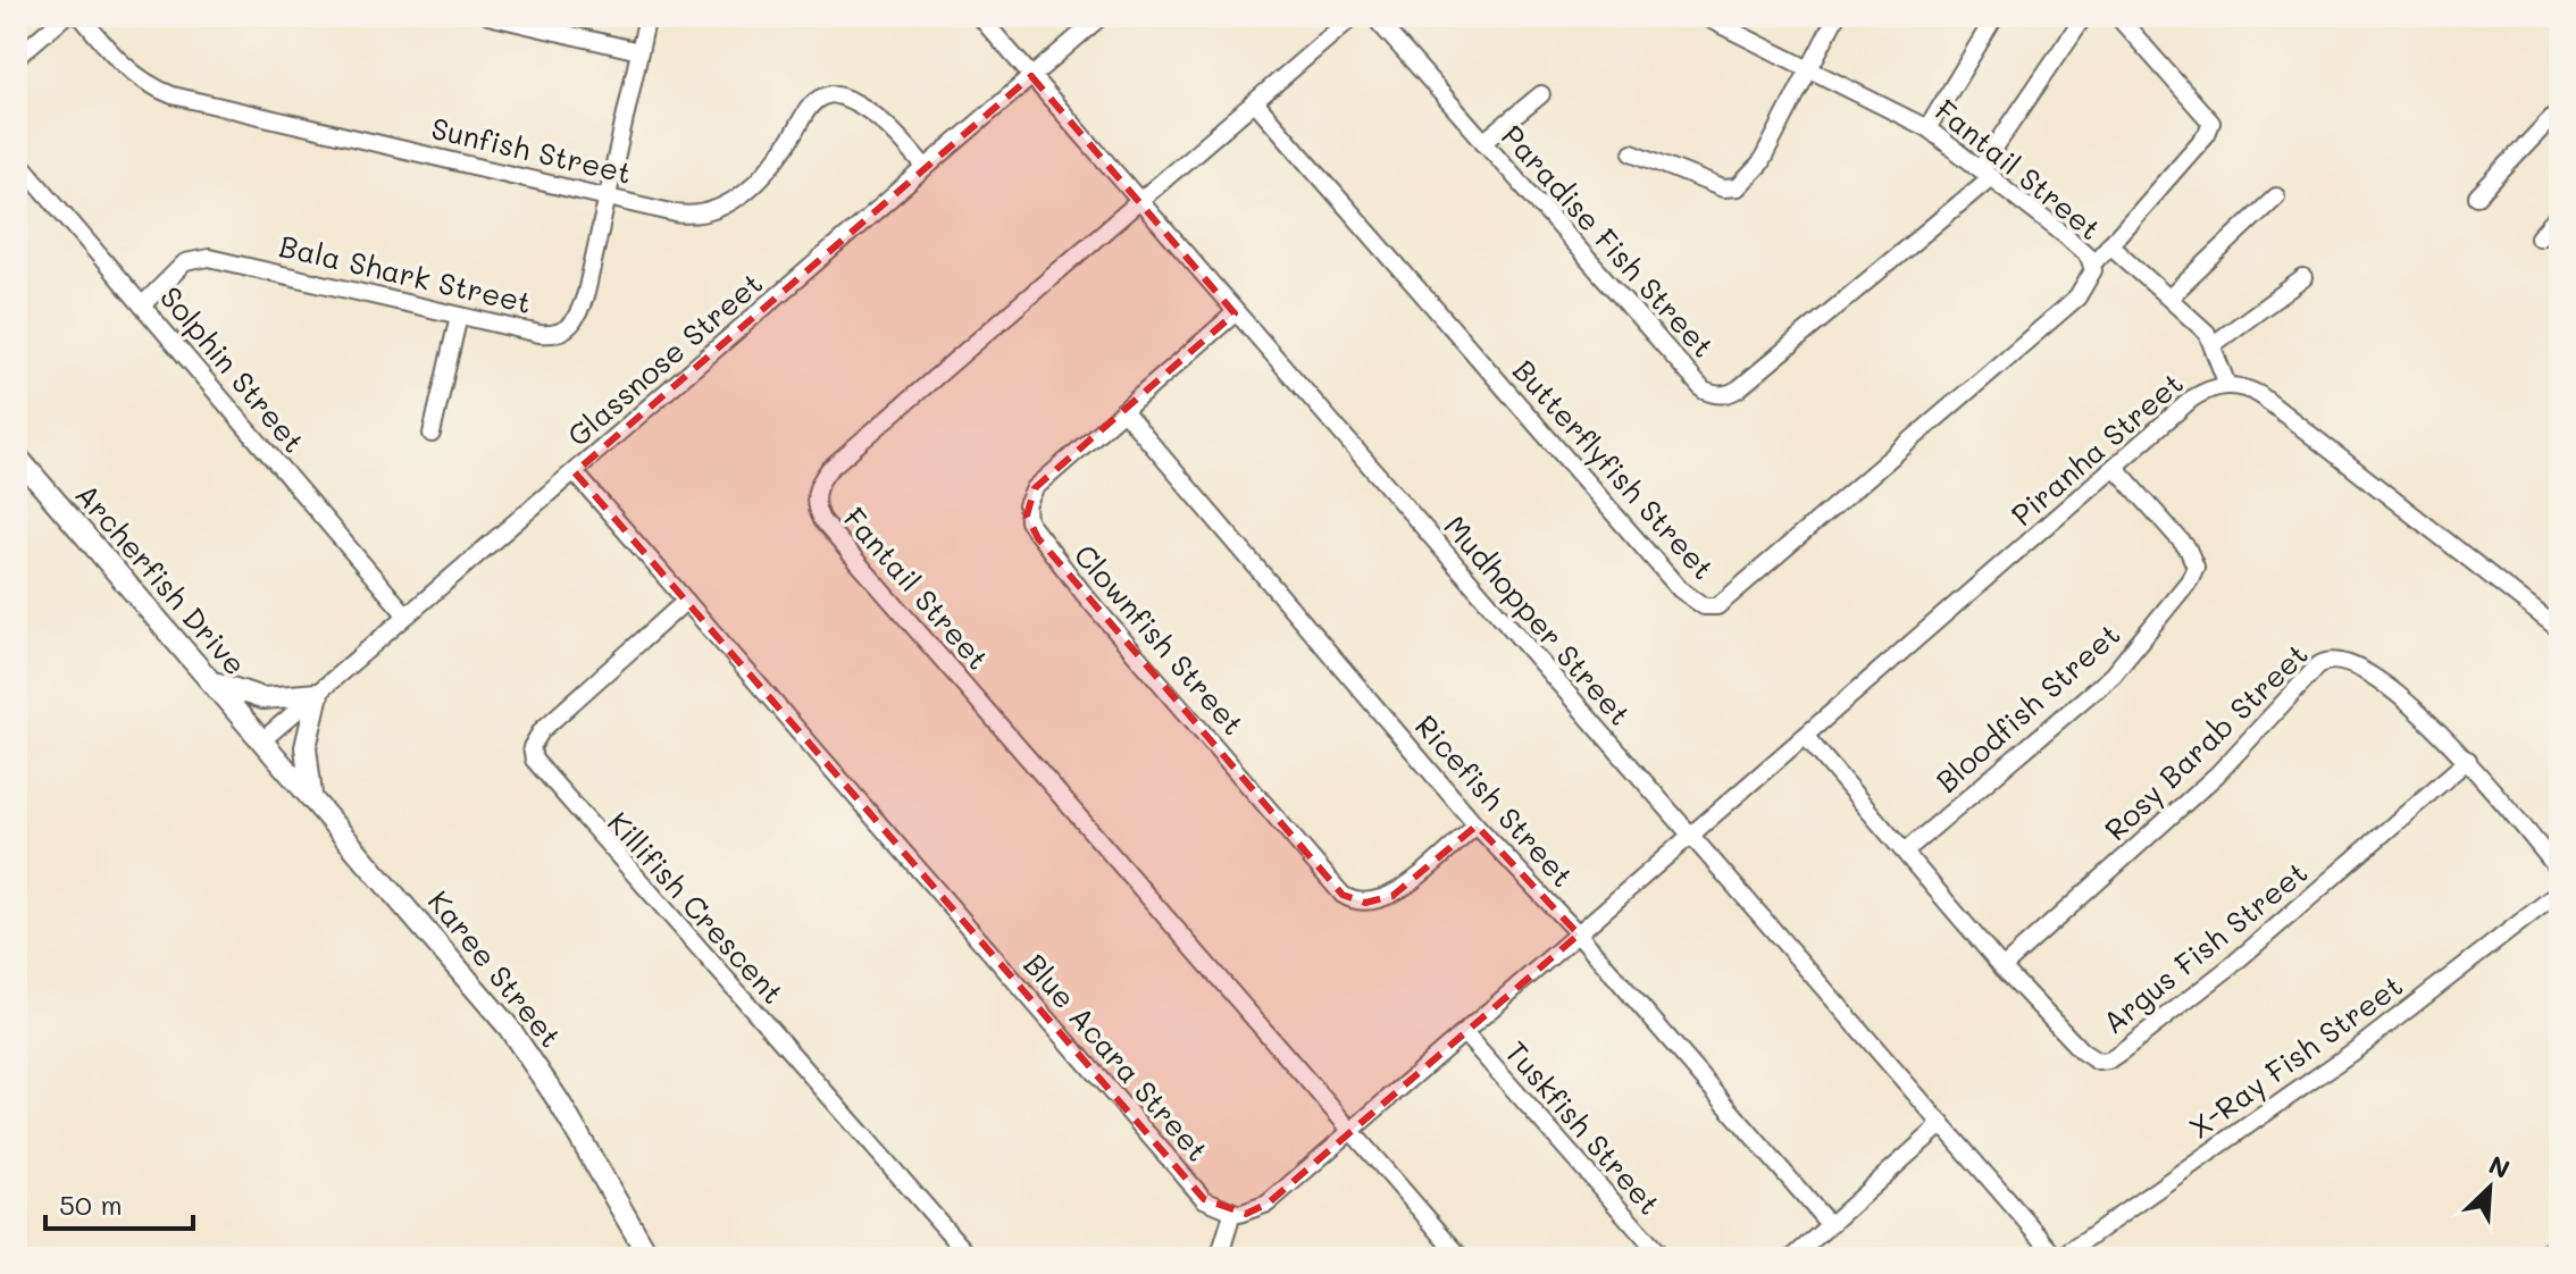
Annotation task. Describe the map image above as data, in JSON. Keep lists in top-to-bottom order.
{
  "streets": {
    "street": [
      "Sunfish Street",
      "Fantail Street",
      "Paradise Fish Street",
      "Bala Shark Street",
      "Glassnose Street",
      "Solphin Street",
      "Piranha Street",
      "Butterflyfish Street",
      "Archerfish Drive",
      "Mudhopper Street",
      "Clownfish Street",
      "Bloodfish Street",
      "Rosy Barab Street",
      "Ricefish Street",
      "Killifish Crescent",
      "Argus Fish Street",
      "Karee Street",
      "X-Ray Fish Street",
      "Blue Acara Street",
      "Tuskfish Street"
    ]
  },
  "crossings": [
    ["Sunfish Street", "Bala Shark Street"],
    ["Sunfish Street", "Glassnose Street"],
    ["Fantail Street", "Paradise Fish Street"],
    ["Fantail Street", "Butterflyfish Street"],
    ["Fantail Street", "Mudhopper Street"],
    ["Bala Shark Street", "Solphin Street"],
    ["Glassnose Street", "Solphin Street"],
    ["Glassnose Street", "Archerfish Drive"],
    ["Glassnose Street", "Mudhopper Street"],
    ["Glassnose Street", "Karee Street"],
    ["Glassnose Street", "Blue Acara Street"],
    ["Piranha Street", "Mudhopper Street"],
    ["Piranha Street", "Bloodfish Street"],
    ["Piranha Street", "Argus Fish Street"],
    ["Archerfish Drive", "Karee Street"],
    ["Mudhopper Street", "Clownfish Street"],
    ["Mudhopper Street", "X-Ray Fish Street"],
    ["Clownfish Street", "Ricefish Street"],
    ["Bloodfish Street", "Argus Fish Street"],
    ["Rosy Barab Street", "Argus Fish Street"],
    ["Killifish Crescent", "Blue Acara Street"]
  ],
  "scale_bar": "50 m",
  "north": "top right"
}
